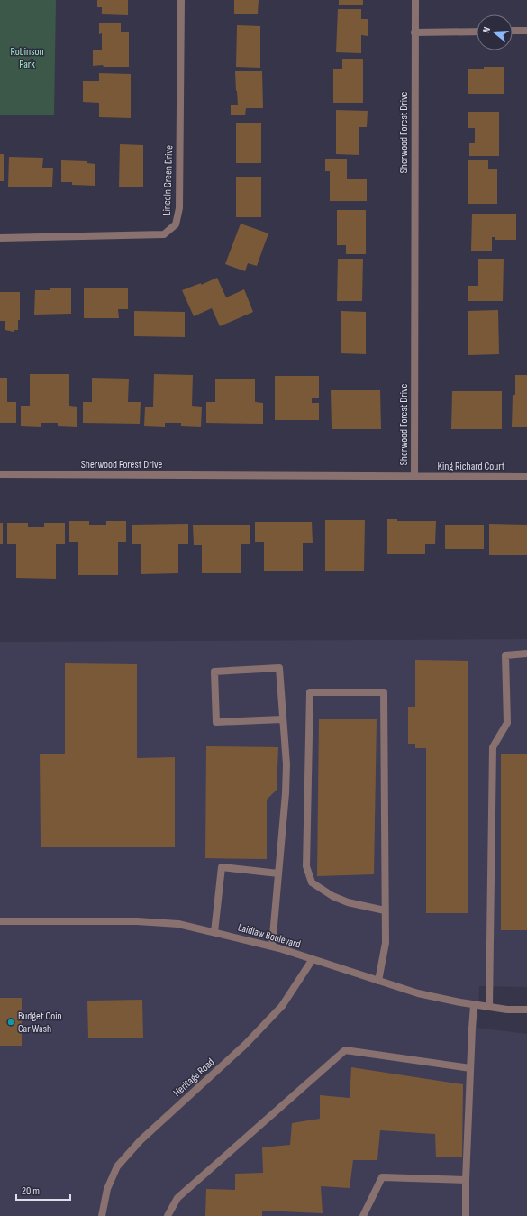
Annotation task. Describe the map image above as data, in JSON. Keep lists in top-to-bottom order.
{
  "streets": {
    "street": [
      "Sherwood Forest Drive",
      "Lincoln Green Drive",
      "King Richard Court",
      "Laidlaw Boulevard",
      "Heritage Road"
    ]
  },
  "crossings": [
    ["Sherwood Forest Drive", "King Richard Court"],
    ["Laidlaw Boulevard", "Heritage Road"]
  ],
  "parks": ["Robinson Park"],
  "places": ["Budget Coin Car Wash"],
  "scale_bar": "20 m",
  "north": "left"
}
